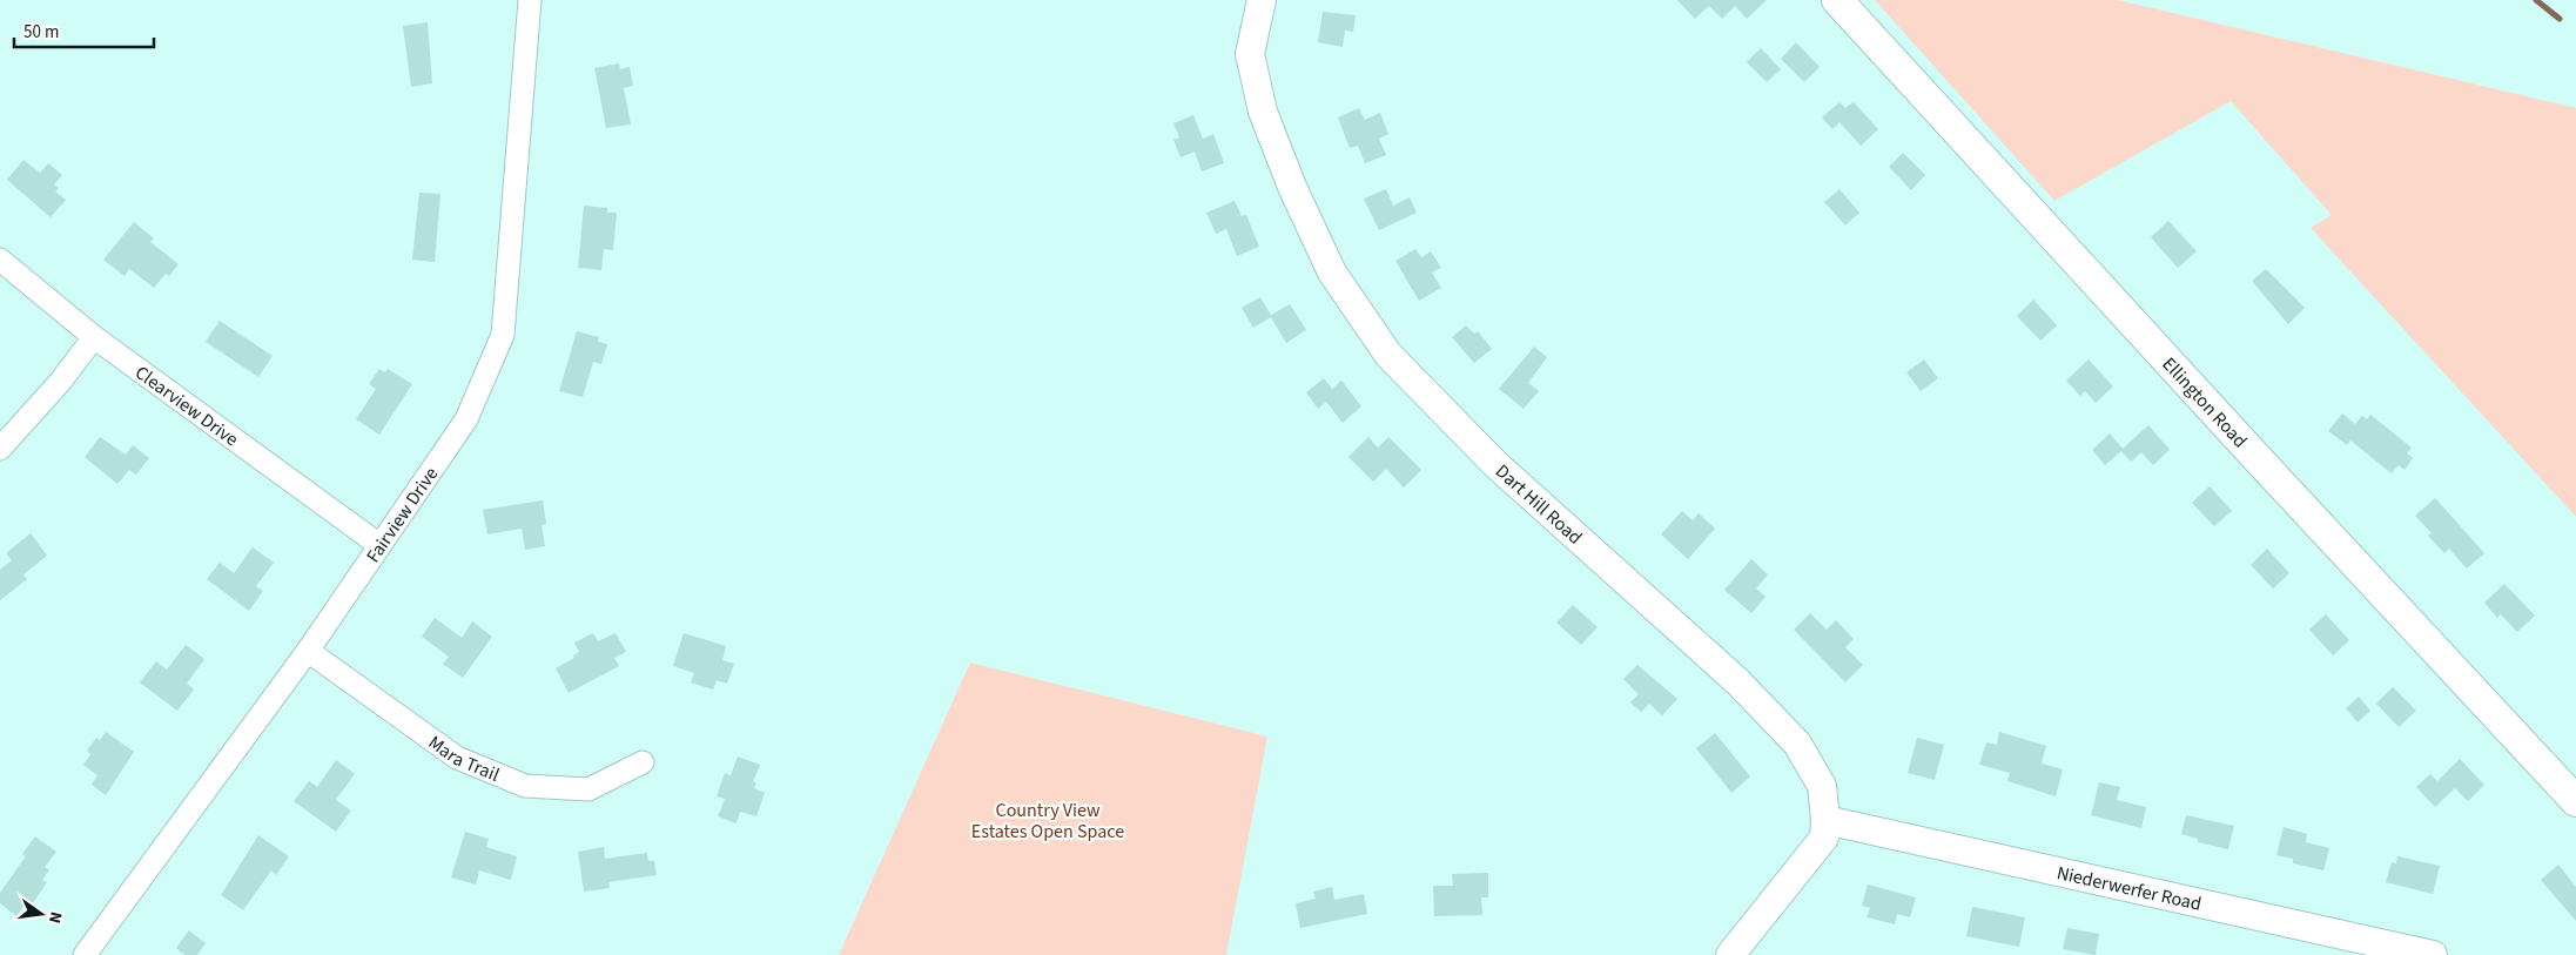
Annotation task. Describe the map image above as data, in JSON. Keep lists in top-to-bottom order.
{
  "streets": {
    "main road": ["Ellington Road"],
    "street": [
      "Clearview Drive",
      "Dart Hill Road",
      "Fairview Drive",
      "Mara Trail",
      "Niederwerfer Road"
    ]
  },
  "crossings": [
    ["Clearview Drive", "Fairview Drive"],
    ["Dart Hill Road", "Niederwerfer Road"],
    ["Fairview Drive", "Mara Trail"]
  ],
  "parks": ["Country View Estates Open Space"],
  "scale_bar": "50 m",
  "north": "right"
}
